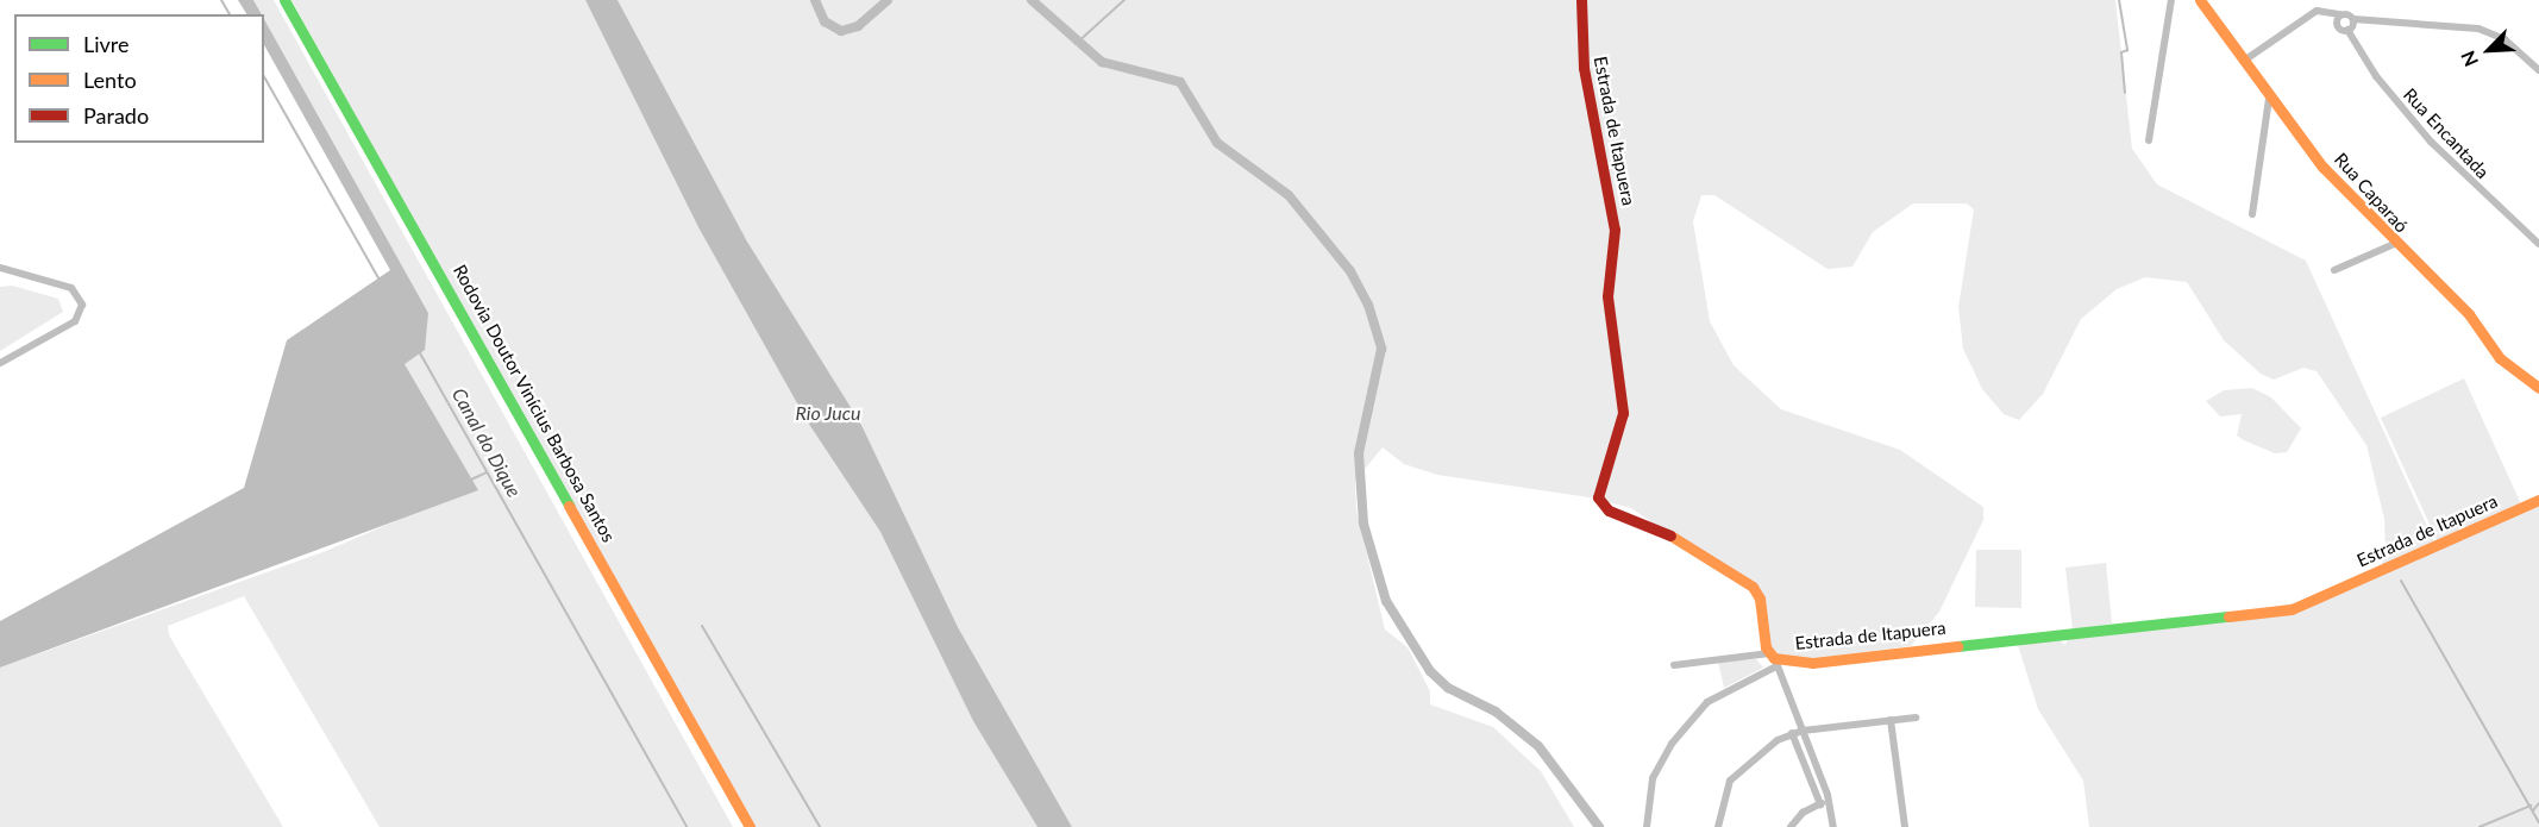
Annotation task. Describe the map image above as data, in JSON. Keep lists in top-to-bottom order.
{
  "streets": {
    "street": [
      "Estrada de Itapuera",
      "Rua Encantada",
      "Rua Caparaó",
      "Rodovia Doutor Vinícius Barbosa Santos"
    ]
  },
  "water": ["Rio Jucu", "Canal do Dique"],
  "legend": ["Livre", "Lento", "Parado"],
  "north": "bottom left"
}
